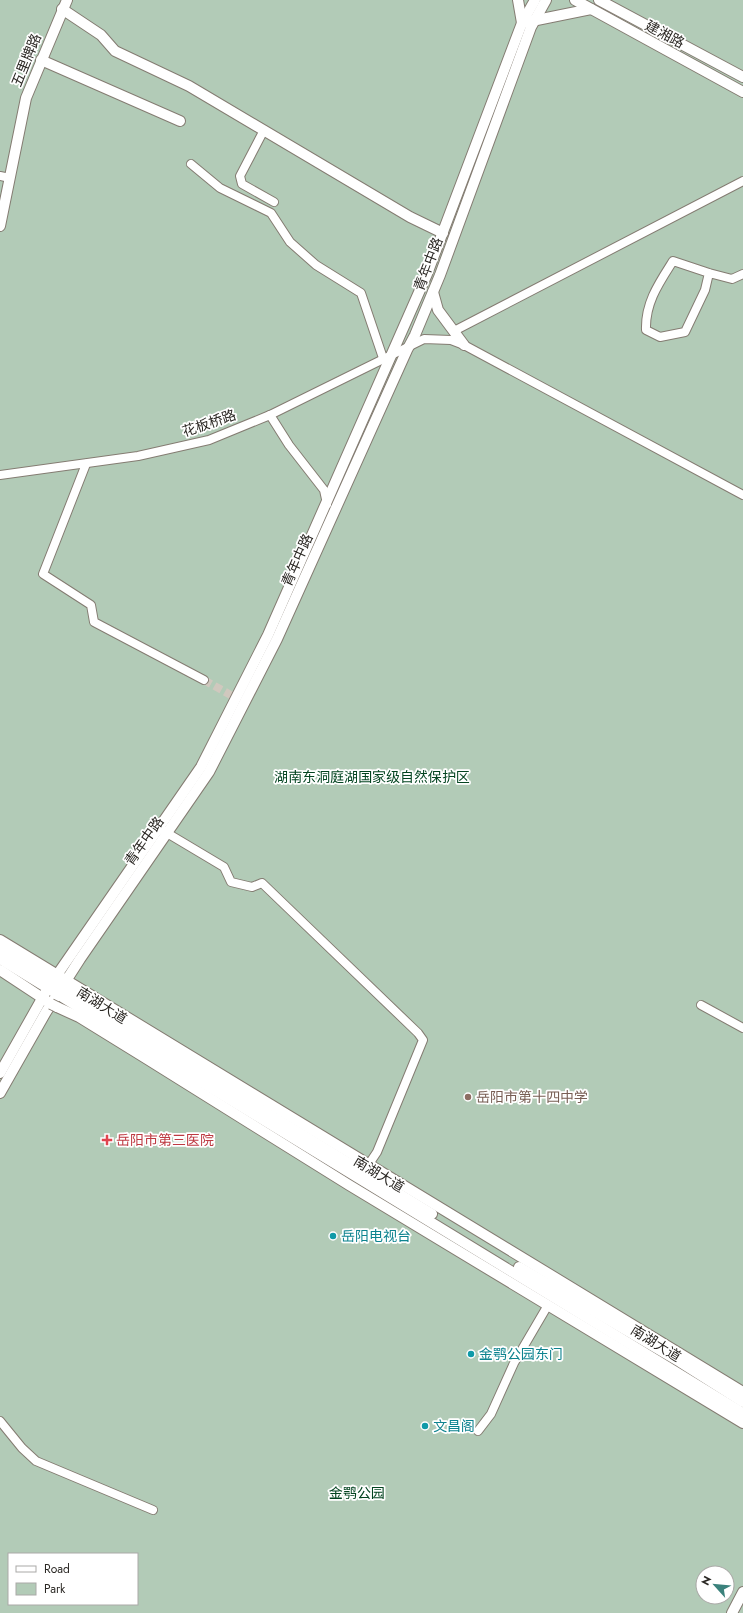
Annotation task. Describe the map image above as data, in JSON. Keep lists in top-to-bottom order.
{
  "streets": {
    "main road": [
      "建湘路",
      "五里牌路",
      "青年中路",
      "南湖大道"
    ],
    "street": ["花板桥路"]
  },
  "crossings": [
    ["青年中路", "花板桥路"],
    ["青年中路", "南湖大道"]
  ],
  "parks": ["湖南东洞庭湖国家级自然保护区", "金鹗公园"],
  "places": {
    "other": [
      "岳阳市第十四中学",
      "岳阳电视台",
      "金鹗公园东门",
      "文昌阁"
    ],
    "health": ["岳阳市第三医院"]
  },
  "legend": ["Road", "Park"],
  "north": "top left"
}
